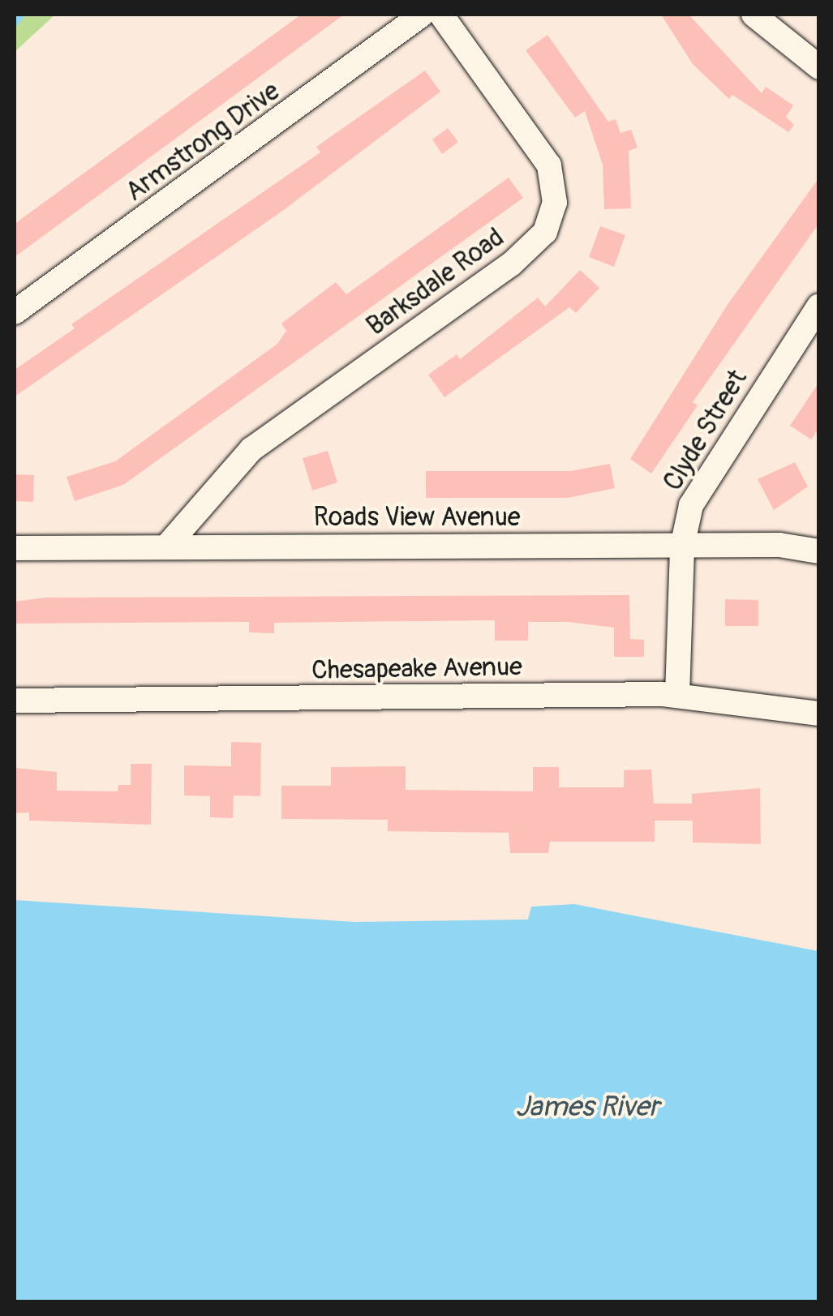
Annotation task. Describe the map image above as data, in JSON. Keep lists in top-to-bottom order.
{
  "streets": {
    "street": [
      "Armstrong Drive",
      "Barksdale Road",
      "Clyde Street",
      "Roads View Avenue",
      "Chesapeake Avenue"
    ]
  },
  "crossings": [
    ["Barksdale Road", "Roads View Avenue"],
    ["Clyde Street", "Roads View Avenue"],
    ["Clyde Street", "Chesapeake Avenue"]
  ],
  "water": ["James River"]
}
